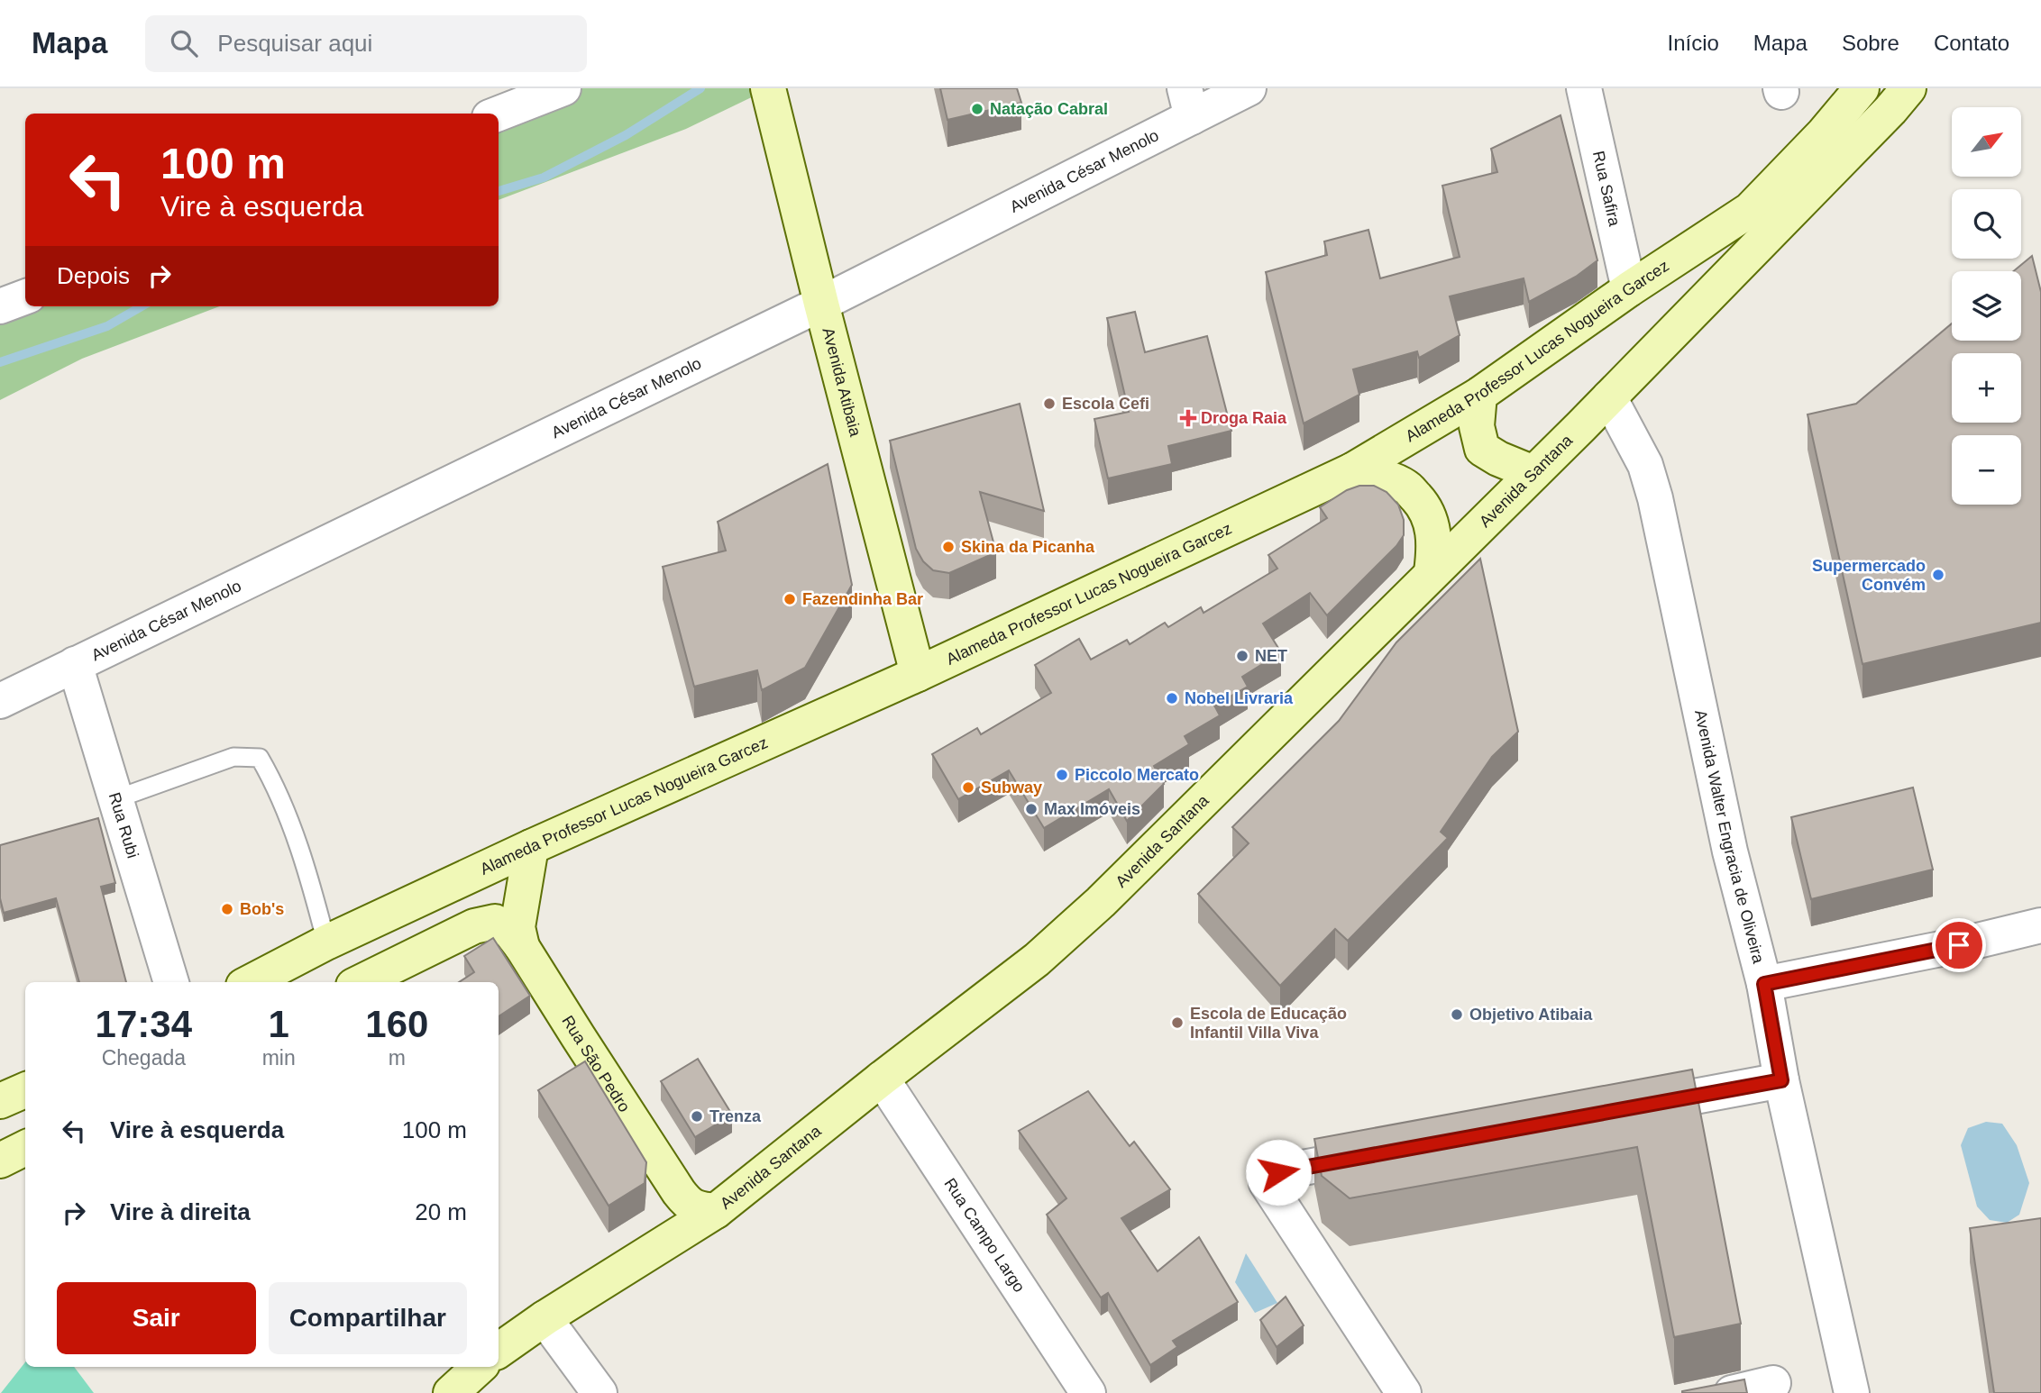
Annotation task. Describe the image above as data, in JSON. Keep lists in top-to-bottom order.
{
  "streets": {
    "main road": [
      "Alameda Professor Lucas Nogueira Garcez",
      "Avenida Atibaia",
      "Avenida Santana",
      "Rua São Pedro"
    ],
    "street": [
      "Avenida César Menolo",
      "Rua Safira",
      "Rua Rubi",
      "Avenida Walter Engracia de Oliveira",
      "Rua Campo Largo"
    ]
  },
  "crossings": [
    ["Avenida César Menolo", "Avenida Atibaia"],
    ["Avenida César Menolo", "Rua Rubi"],
    ["Rua Safira", "Alameda Professor Lucas Nogueira Garcez"],
    ["Alameda Professor Lucas Nogueira Garcez", "Avenida Atibaia"],
    ["Avenida Santana", "Avenida Walter Engracia de Oliveira"],
    ["Avenida Santana", "Rua São Pedro"],
    ["Avenida Santana", "Rua Campo Largo"]
  ],
  "places": {
    "other": [
      "Natação Cabral",
      "Escola Cefi",
      "Skina da Picanha",
      "Supermercado Convém",
      "Fazendinha Bar",
      "NET",
      "Nobel Livraria",
      "Piccolo Mercato",
      "Subway",
      "Max Imóveis",
      "Bob's",
      "Objetivo Atibaia",
      "Escola de Educação Infantil Villa Viva",
      "Trenza"
    ],
    "health": ["Droga Raia"]
  },
  "north": "top right",
  "page": {
    "header": "Mapa",
    "search": "Pesquisar aqui",
    "nav": [
      "Início",
      "Mapa",
      "Sobre",
      "Contato"
    ],
    "map_buttons": ["+", "−"],
    "turn": ["100 m", "Vire à esquerda"],
    "then": "Depois",
    "eta": [
      "17:34",
      "Chegada",
      "1",
      "min",
      "160",
      "m"
    ],
    "list": [
      {
        "name": "Vire à esquerda",
        "value": "100 m"
      },
      {
        "name": "Vire à direita",
        "value": "20 m"
      }
    ],
    "buttons": ["Sair", "Compartilhar"]
  }
}
